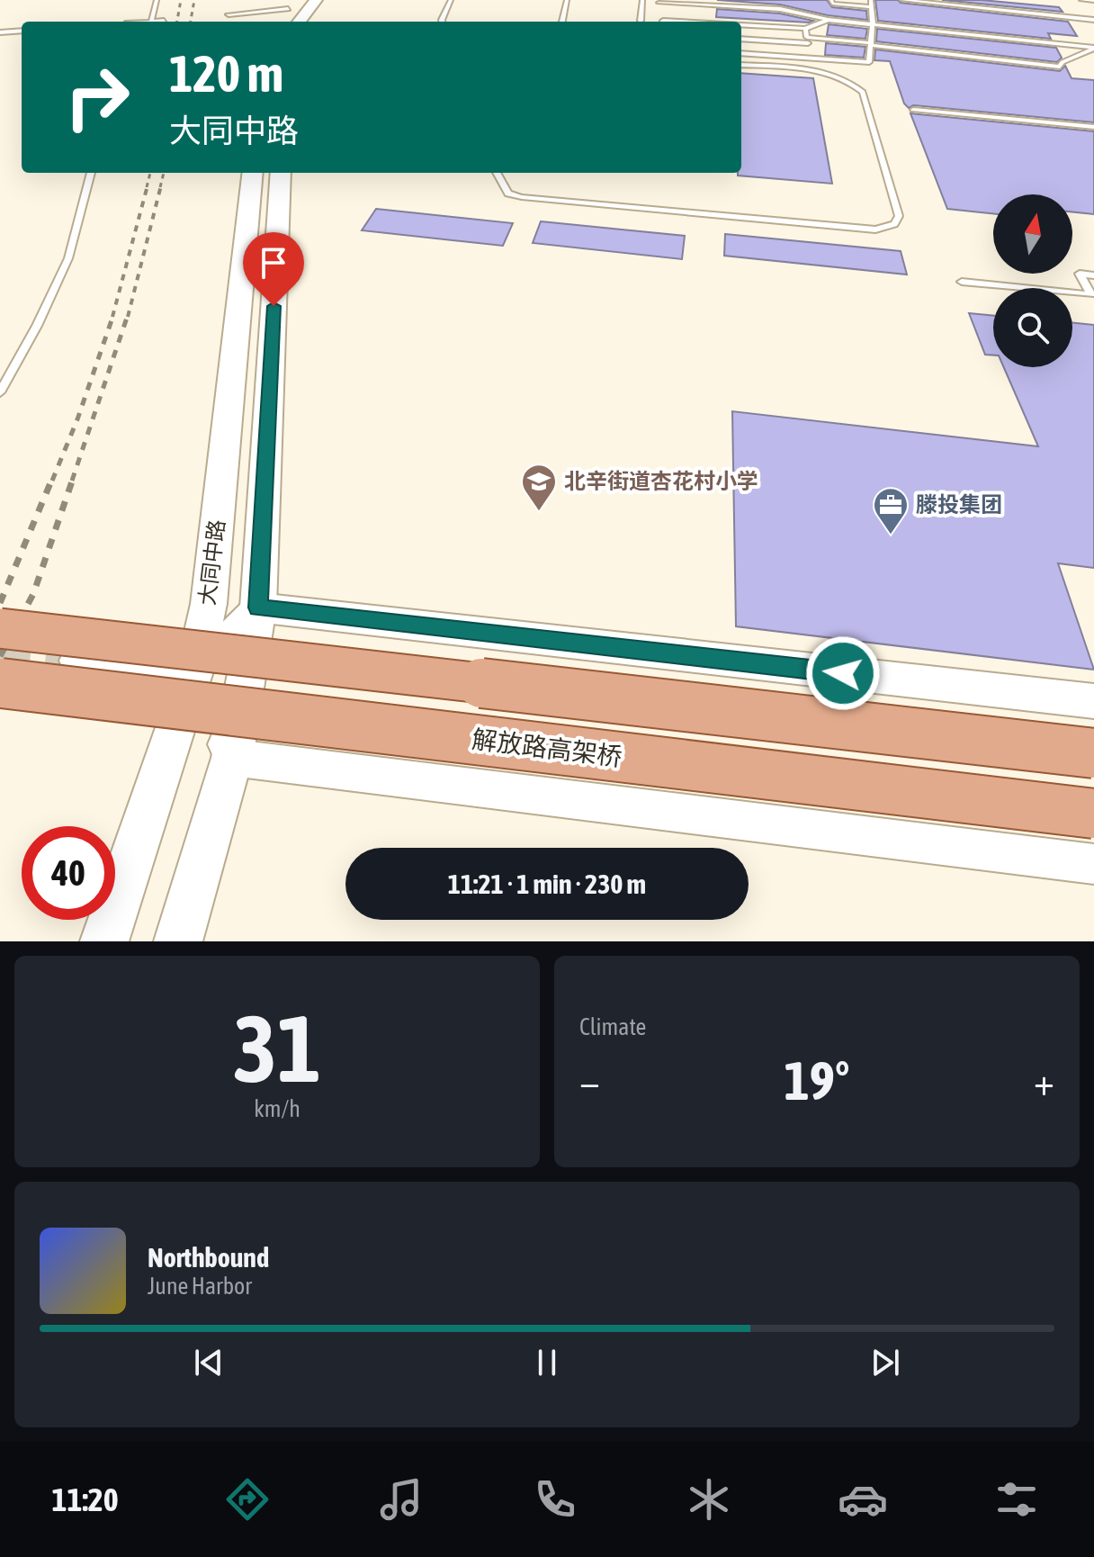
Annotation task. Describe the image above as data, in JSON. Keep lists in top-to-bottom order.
{
  "streets": {
    "main road": ["大同中路", "解放路高架桥"]
  },
  "places": {
    "school or university": ["北辛街道杏花村小学"],
    "office": ["滕投集团"]
  },
  "north": "top",
  "page": {
    "turn": ["120 m", "大同中路"],
    "limit": "40",
    "trip": "11:21 · 1 min · 230 m",
    "tile": [
      ["31", "km/h"],
      "Climate"
    ],
    "heat": ["−", "19°", "+"],
    "song": ["Northbound", "June Harbor"],
    "tabs": "11:20"
  }
}
